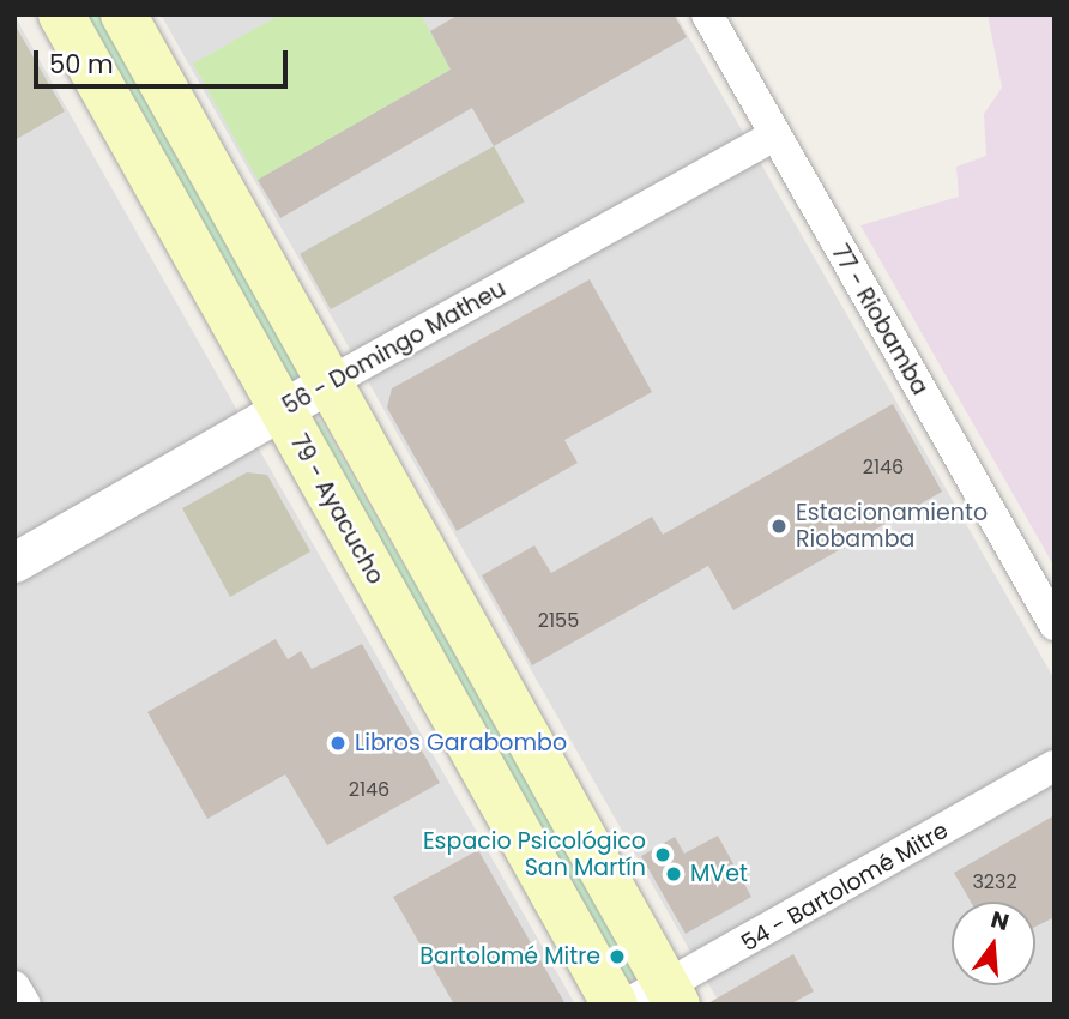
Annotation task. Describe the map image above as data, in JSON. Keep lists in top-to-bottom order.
{
  "streets": {
    "main road": ["79 - Ayacucho"],
    "street": ["77 - Riobamba", "56 - Domingo Matheu", "54 - Bartolomé Mitre"]
  },
  "crossings": [
    ["77 - Riobamba", "56 - Domingo Matheu"],
    ["56 - Domingo Matheu", "79 - Ayacucho"]
  ],
  "places": [
    "Estacionamiento Riobamba",
    "Libros Garabombo",
    "Espacio Psicológico San Martín",
    "MVet",
    "Bartolomé Mitre"
  ],
  "house_numbers": [
    "2146",
    "2155",
    "2146",
    "3232"
  ],
  "scale_bar": "50 m",
  "north": "top"
}
